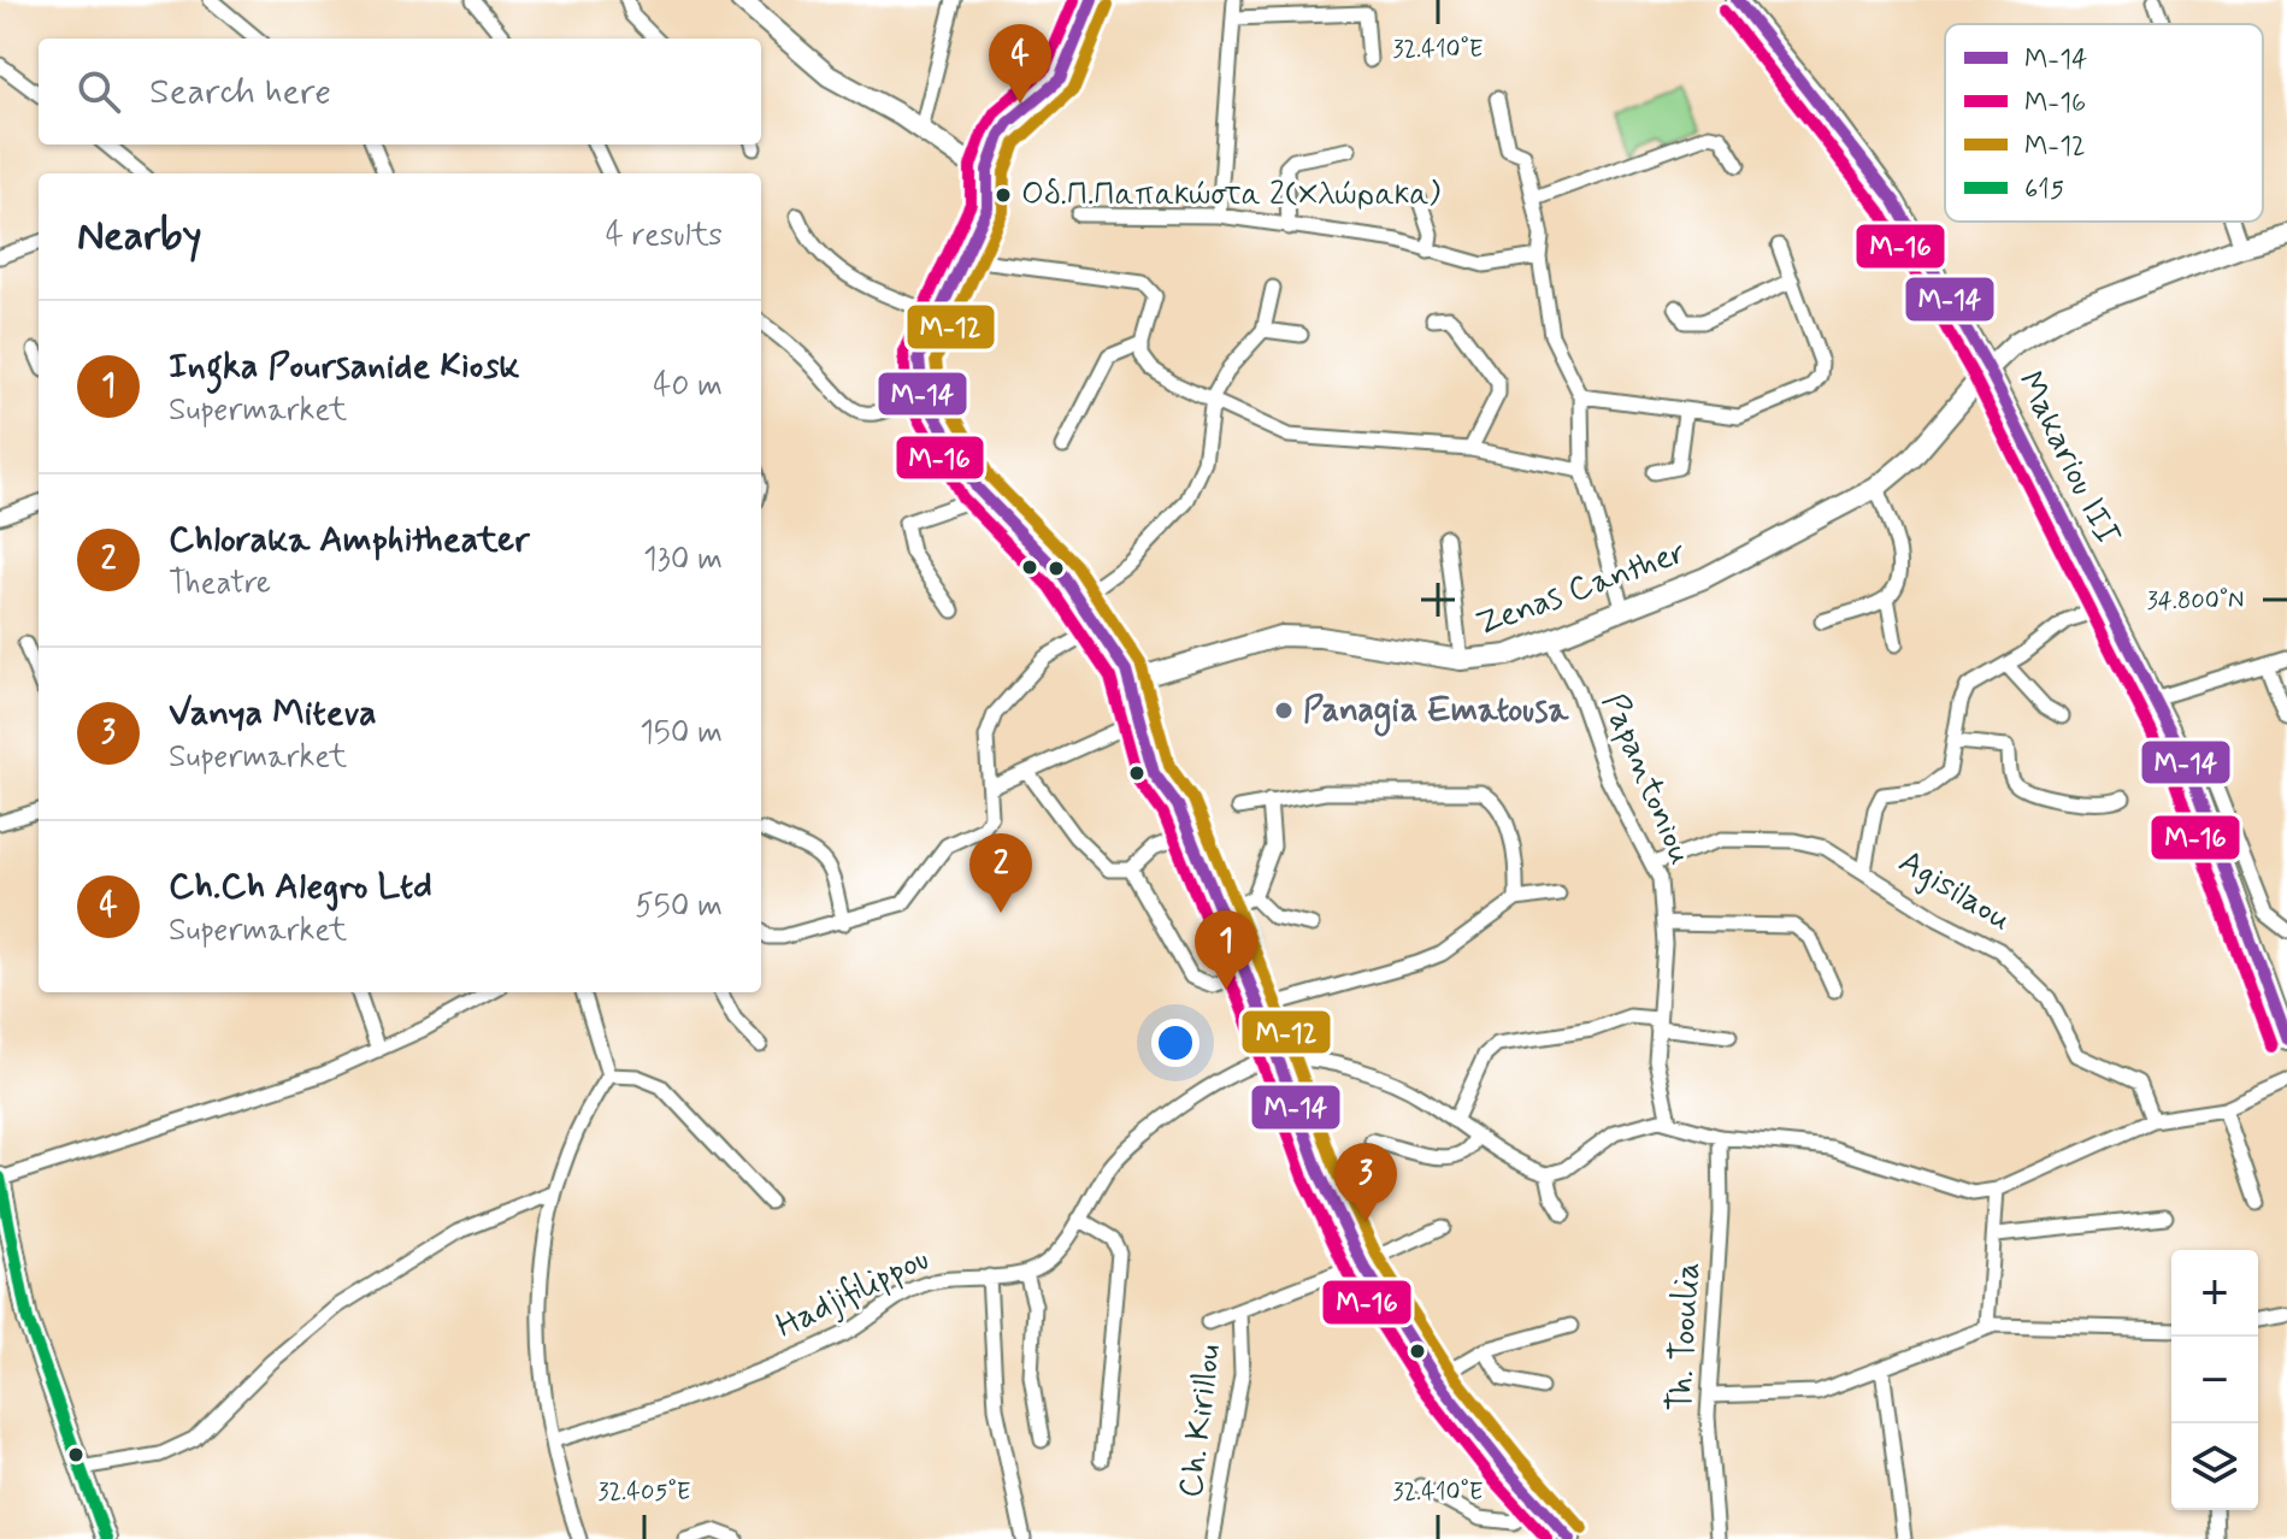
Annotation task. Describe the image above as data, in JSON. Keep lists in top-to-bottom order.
{
  "streets": {
    "main road": ["Makariou III", "Zenas Canther"],
    "street": [
      "Papantoniou",
      "Agisilaou",
      "Hadjifilippou",
      "Th. Tooulia",
      "Ch. Kirillou"
    ]
  },
  "crossings": [
    ["Makariou III", "Zenas Canther"],
    ["Zenas Canther", "Papantoniou"],
    ["Papantoniou", "Agisilaou"]
  ],
  "places": ["Οδ.Π.Παπακώστα 2(Χλώρακα)", "Panagia Ematousa"],
  "lines": [
    "transit line M-14",
    "transit line M-16",
    "transit line M-12",
    "transit line 615"
  ],
  "legend": [
    "M-14",
    "M-16",
    "M-12",
    "615"
  ],
  "page": {
    "pins": [
      "4",
      "2",
      "1",
      "3"
    ],
    "search": "Search here",
    "heading": ["Nearby", "4 results"],
    "list": [
      {
        "mark": "1",
        "name": "Ingka Poursanide Kiosk",
        "note": "Supermarket",
        "value": "40 m"
      },
      {
        "mark": "2",
        "name": "Chloraka Amphitheater",
        "note": "Theatre",
        "value": "130 m"
      },
      {
        "mark": "3",
        "name": "Vanya Miteva",
        "note": "Supermarket",
        "value": "150 m"
      },
      {
        "mark": "4",
        "name": "Ch.Ch Alegro Ltd",
        "note": "Supermarket",
        "value": "550 m"
      }
    ],
    "map_buttons": ["+", "−"]
  },
  "coordinates": ["32.410°E", "34.800°N", "32.405°E"]
}
